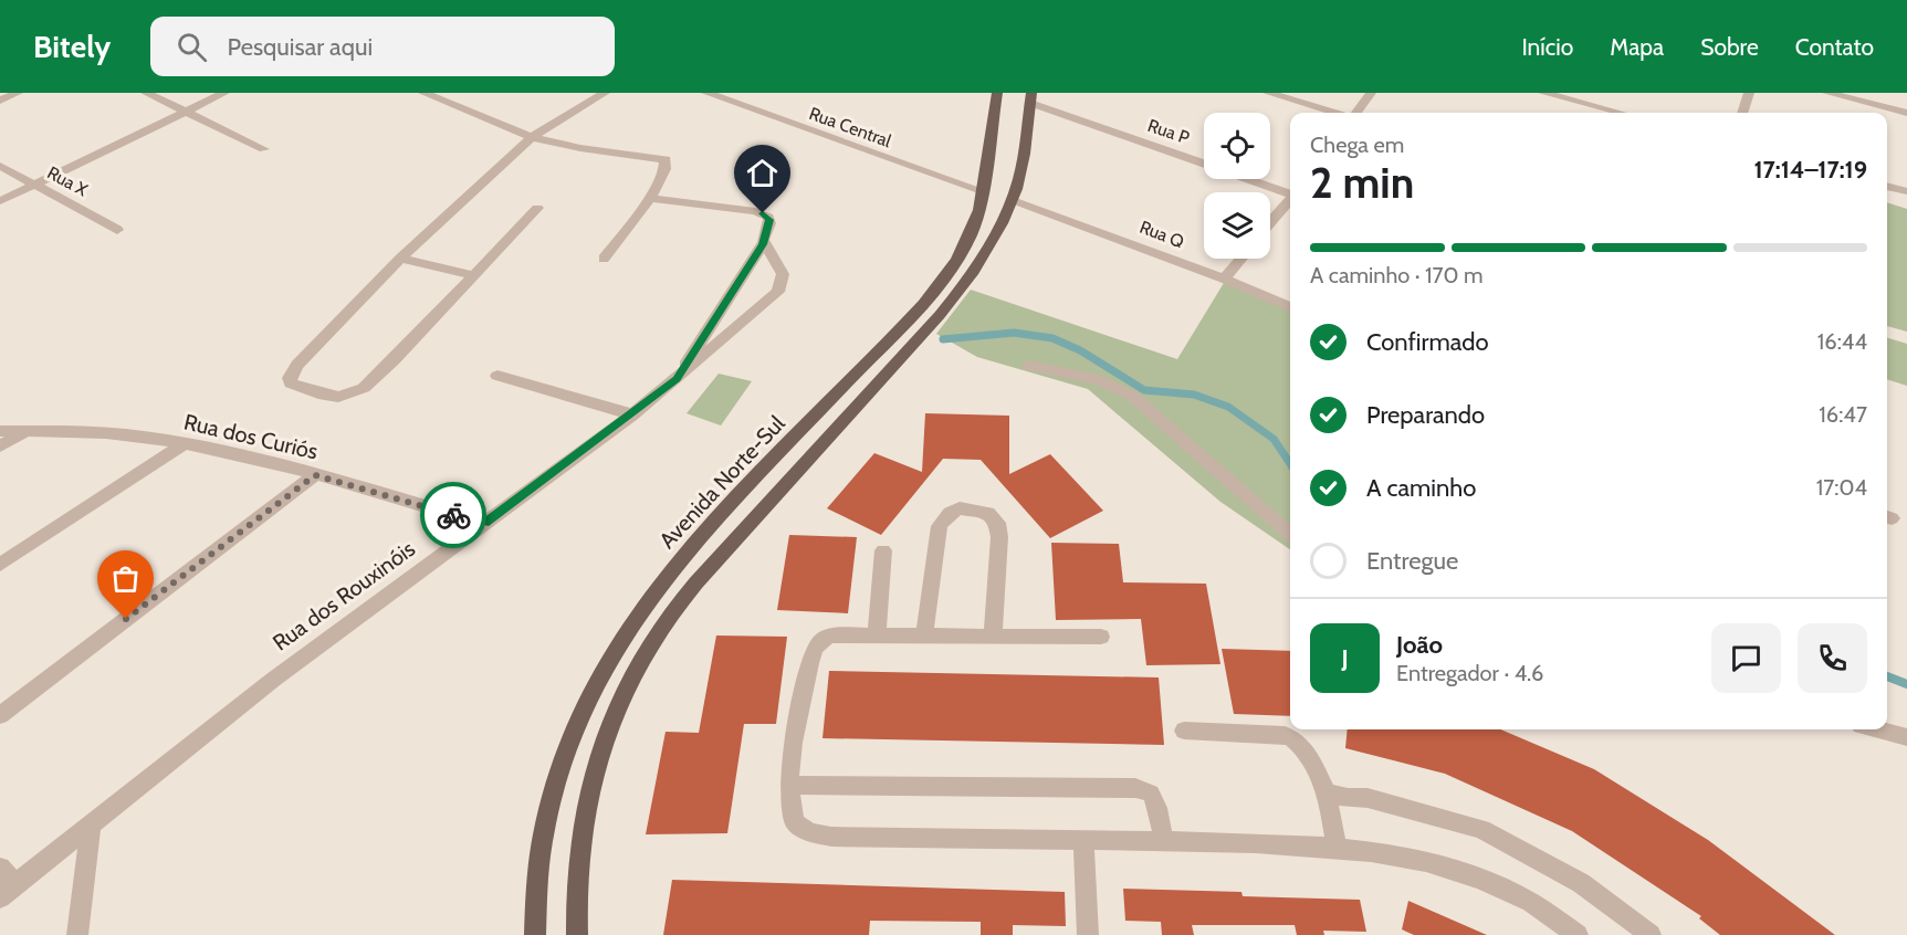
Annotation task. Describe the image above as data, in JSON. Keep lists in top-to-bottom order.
{
  "streets": {
    "main road": ["Avenida Norte-Sul"],
    "street": [
      "Rua Central",
      "Rua P",
      "Rua X",
      "Rua Q",
      "Rua dos Curiós",
      "Rua dos Rouxinóis"
    ]
  },
  "crossings": [
    ["Rua Central", "Avenida Norte-Sul"],
    ["Rua dos Curiós", "Rua dos Rouxinóis"]
  ],
  "page": {
    "header": "Bitely",
    "search": "Pesquisar aqui",
    "nav": [
      "Início",
      "Mapa",
      "Sobre",
      "Contato"
    ],
    "heading": ["2 min", "Chega em", "17:14–17:19"],
    "panel": ["João", "Entregador · 4.6"],
    "bar": "A caminho · 170 m",
    "list": [
      ["Confirmado", "16:44"],
      ["Preparando", "16:47"],
      ["A caminho", "17:04"],
      "Entregue"
    ],
    "round": "J"
  }
}
